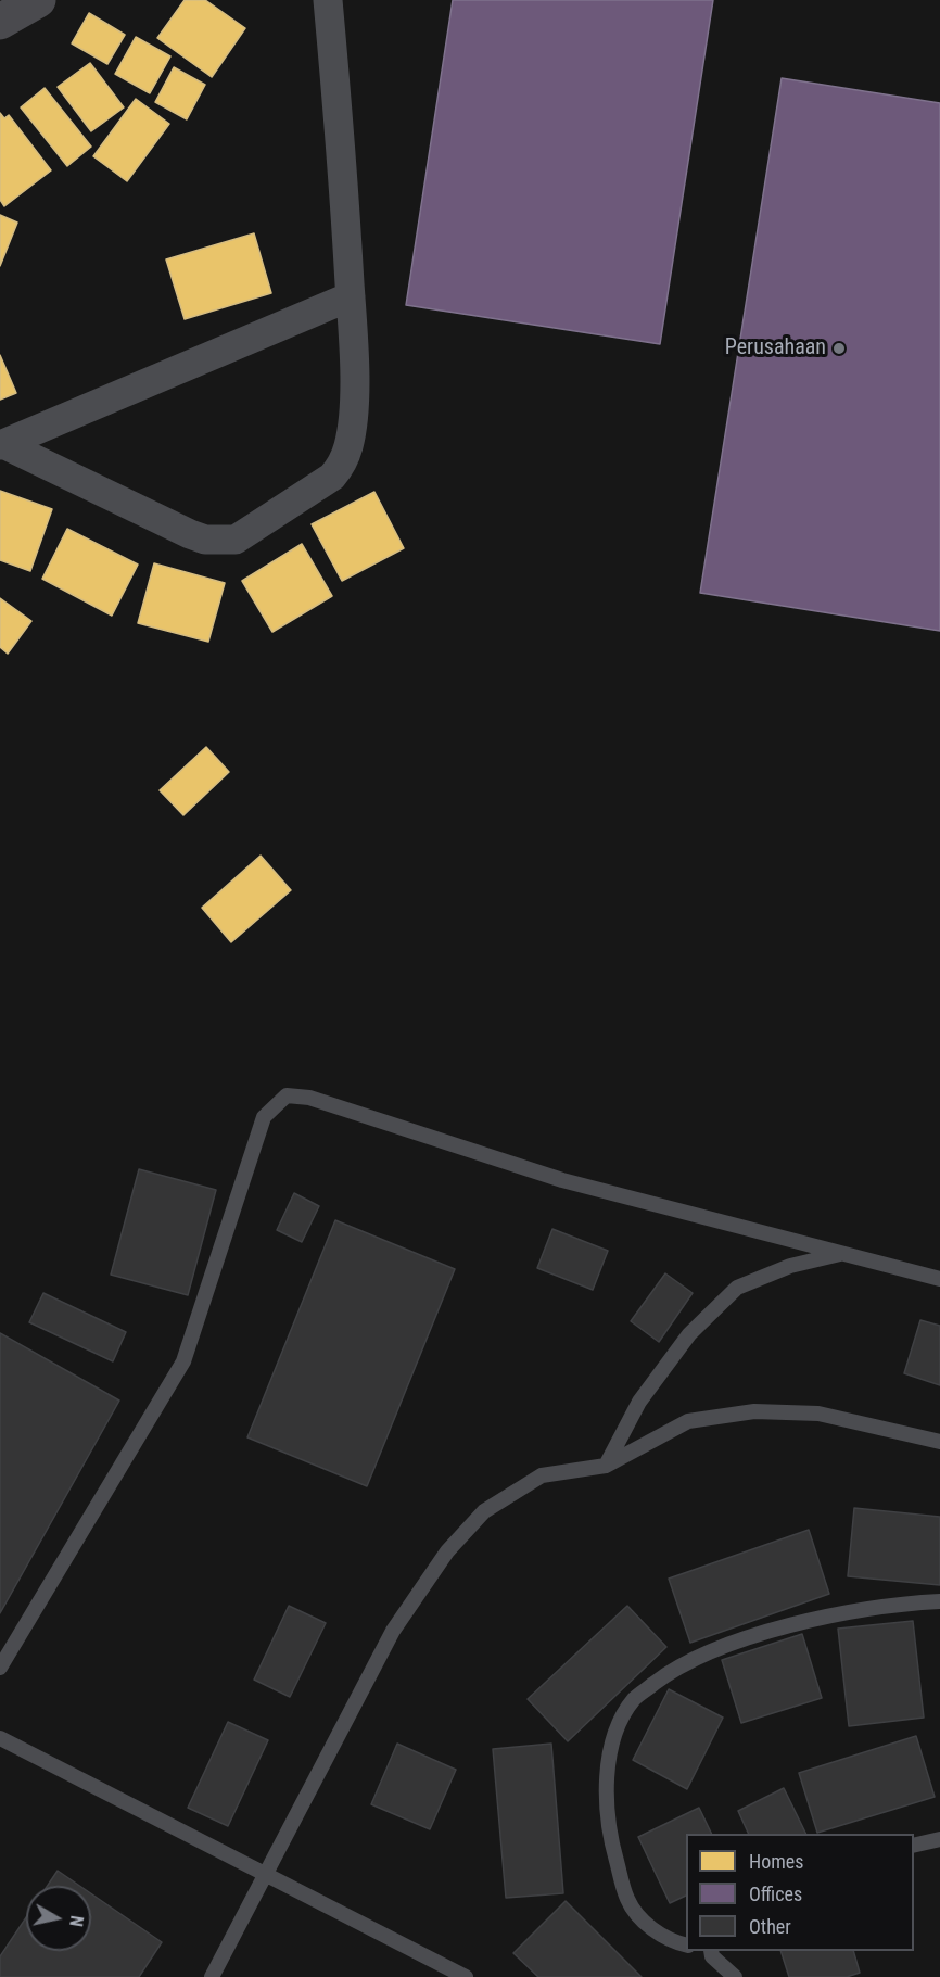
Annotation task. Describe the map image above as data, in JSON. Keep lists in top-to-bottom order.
{
  "places": ["Perusahaan"],
  "legend": ["Homes", "Offices", "Other"],
  "north": "right"
}
